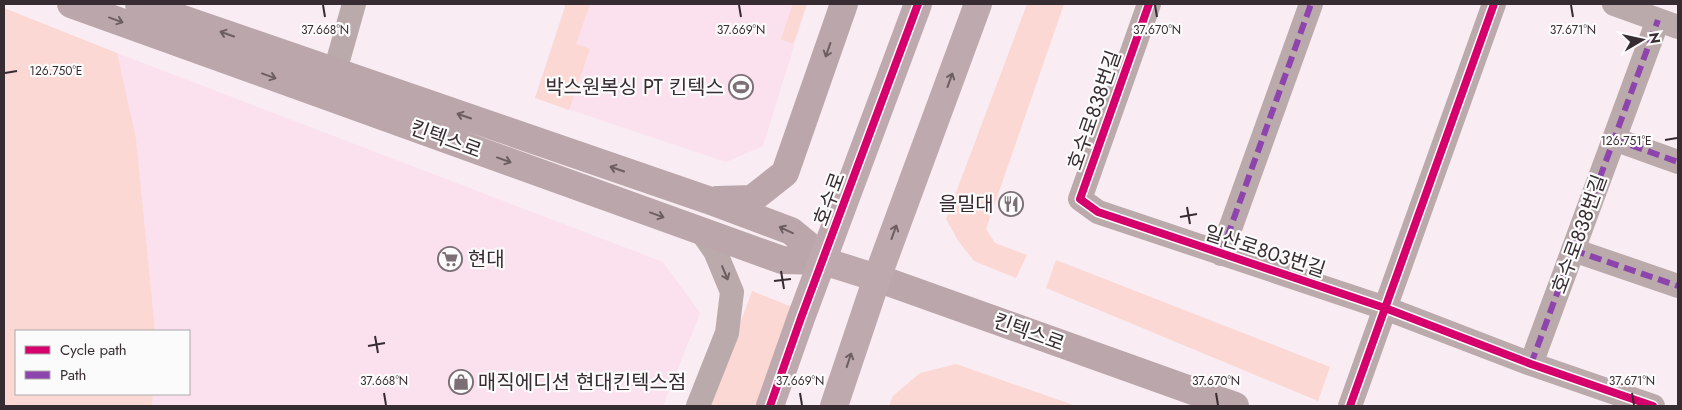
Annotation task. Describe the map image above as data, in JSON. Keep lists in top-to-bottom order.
{
  "streets": {
    "main road": ["킨텍스로", "호수로"],
    "street": ["호수로838번길", "일산로803번길"]
  },
  "crossings": [
    ["호수로838번길", "일산로803번길"],
    ["킨텍스로", "호수로"]
  ],
  "places": {
    "sports": ["박스원복싱 PT 킨텍스"],
    "restaurant": ["을밀대"],
    "supermarket": ["현대"],
    "shop": ["매직에디션 현대킨텍스점"]
  },
  "legend": ["Cycle path", "Path"],
  "north": "right",
  "coordinates": [
    "37.668°N",
    "37.669°N",
    "37.671°N",
    "37.670°N",
    "126.750°E",
    "126.751°E"
  ]
}
